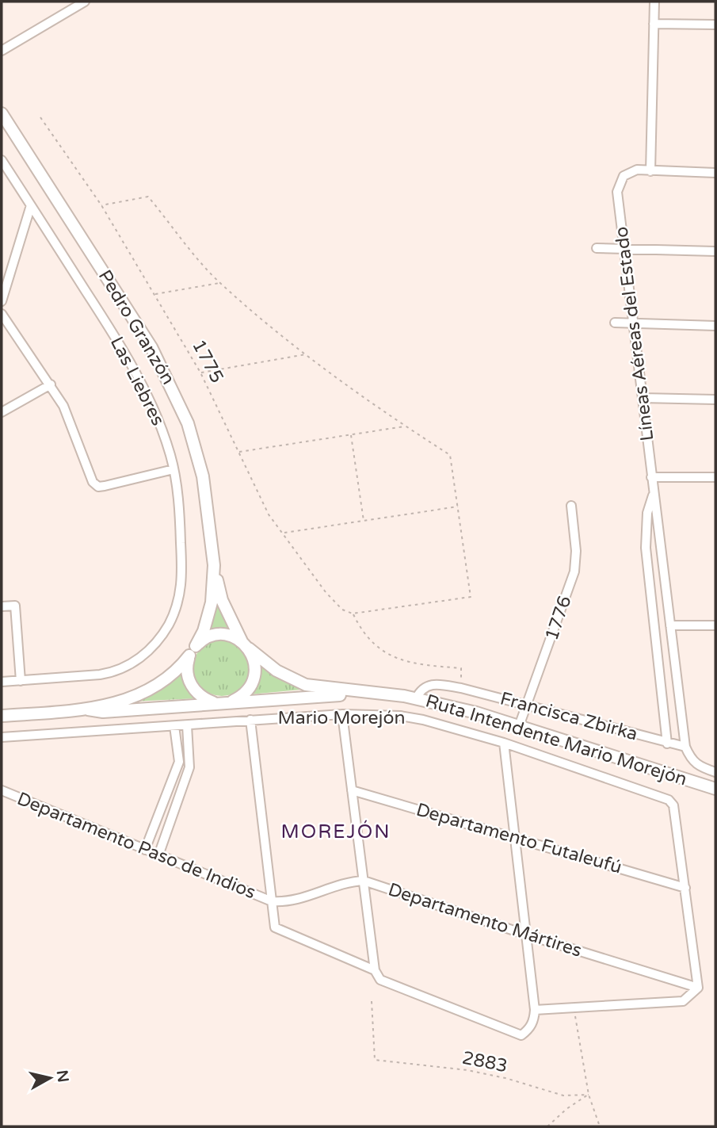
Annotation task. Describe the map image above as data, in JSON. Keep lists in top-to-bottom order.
{
  "streets": {
    "main road": ["Pedro Granzón", "Ruta Intendente Mario Morejón"],
    "street": [
      "Líneas Aéreas del Estado",
      "Las Liebres",
      "1776",
      "Francisca Zbirka",
      "Mario Morejón",
      "Departamento Futaleufú",
      "Departamento Paso de Indios",
      "Departamento Mártires"
    ],
    "path": ["1775", "2883"]
  },
  "crossings": [
    ["Pedro Granzón", "Ruta Intendente Mario Morejón"],
    ["Líneas Aéreas del Estado", "Francisca Zbirka"],
    ["1776", "Francisca Zbirka"],
    ["1776", "Ruta Intendente Mario Morejón"],
    ["Francisca Zbirka", "Ruta Intendente Mario Morejón"],
    ["Mario Morejón", "Departamento Futaleufú"],
    ["Departamento Paso de Indios", "Departamento Mártires"]
  ],
  "districts": ["MOREJÓN"],
  "north": "right"
}
